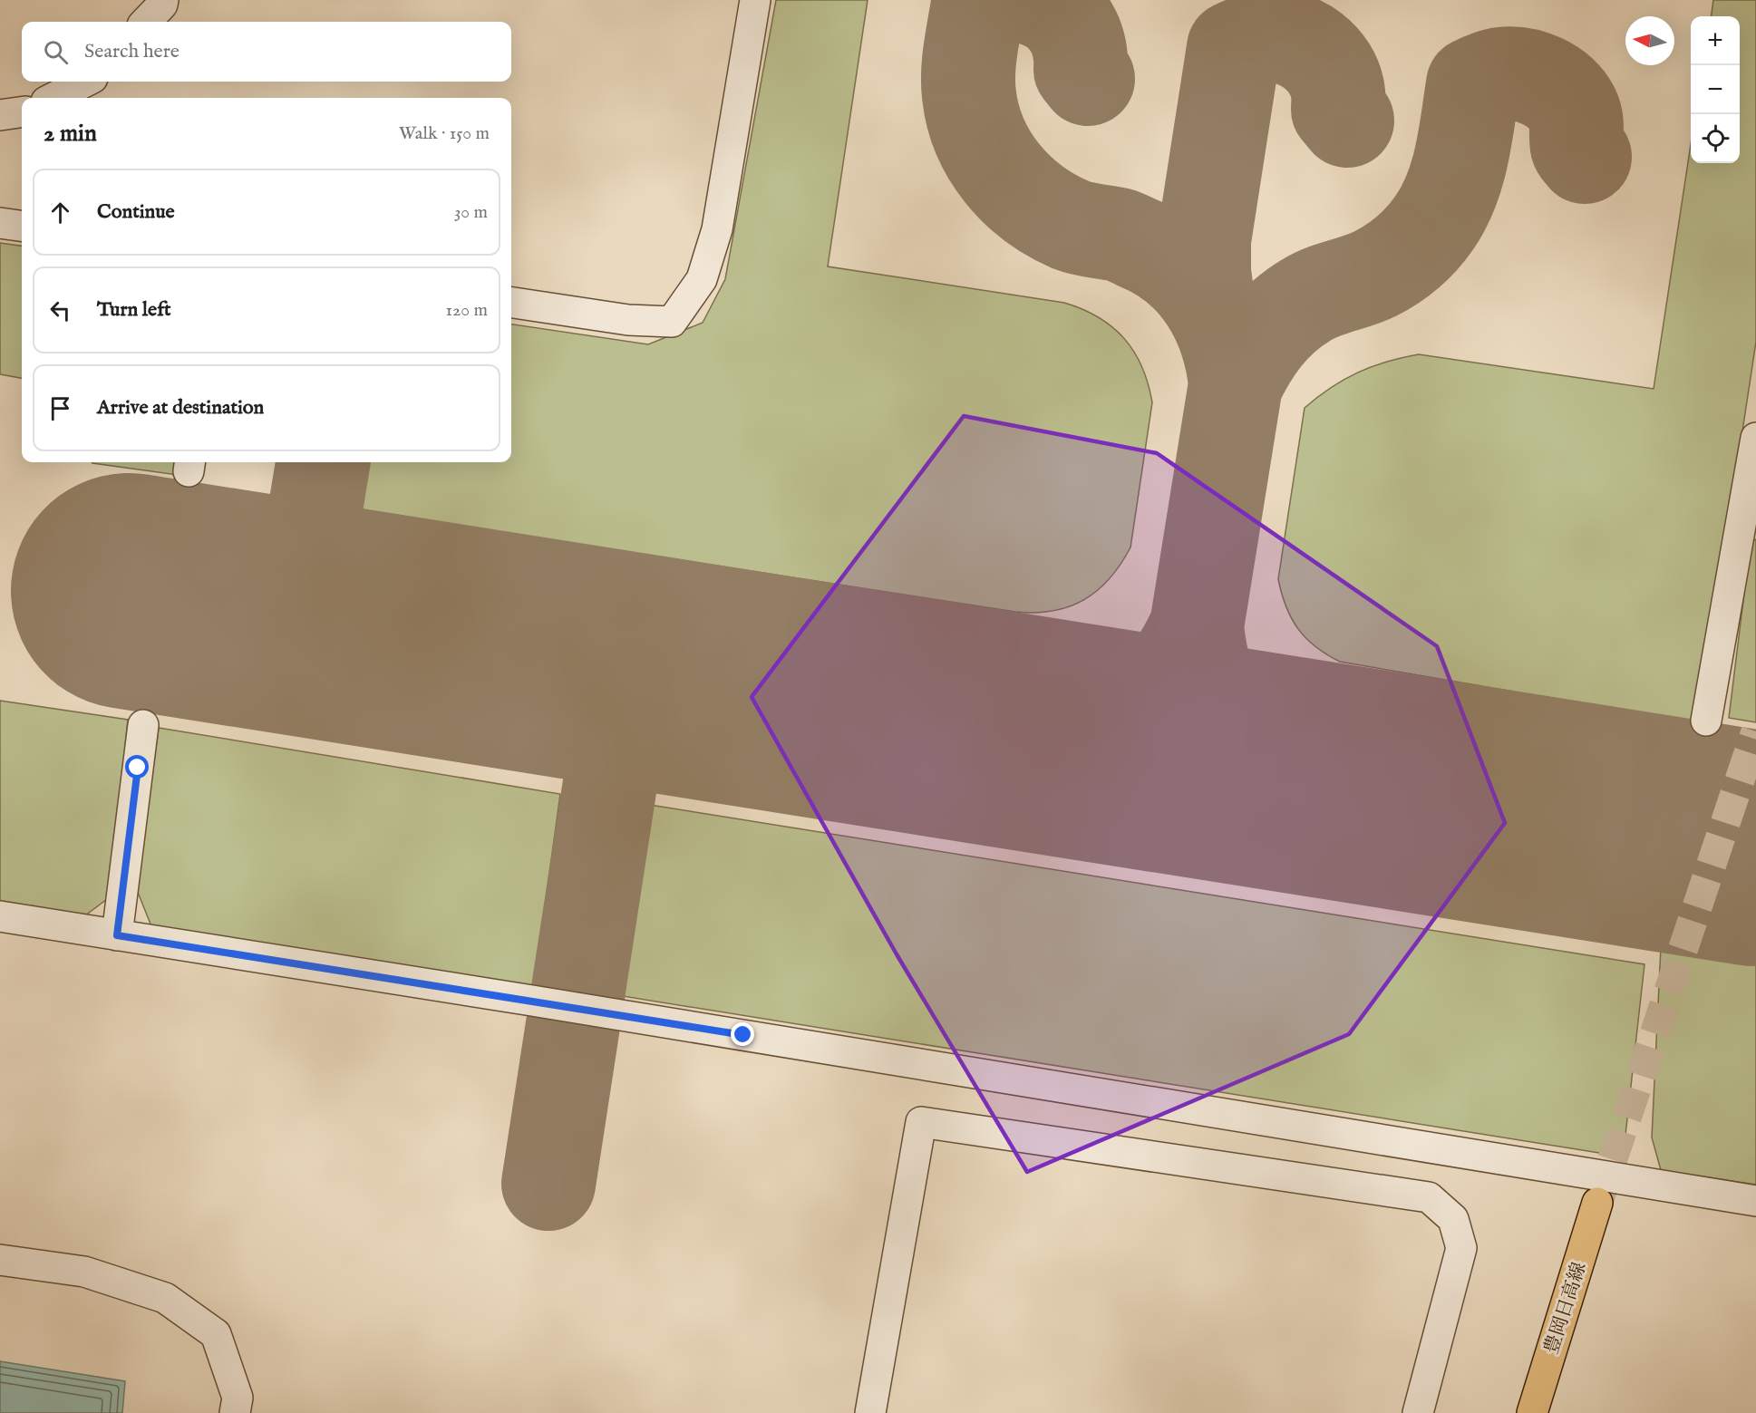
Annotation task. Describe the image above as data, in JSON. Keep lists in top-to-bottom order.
{
  "streets": {
    "main road": ["豊岡日高線"]
  },
  "north": "left",
  "page": {
    "map_buttons": ["+", "−"],
    "search": "Search here",
    "heading": ["2 min", "Walk · 150 m"],
    "list": [
      ["Continue", "30 m"],
      ["Turn left", "120 m"],
      "Arrive at destination"
    ]
  }
}
